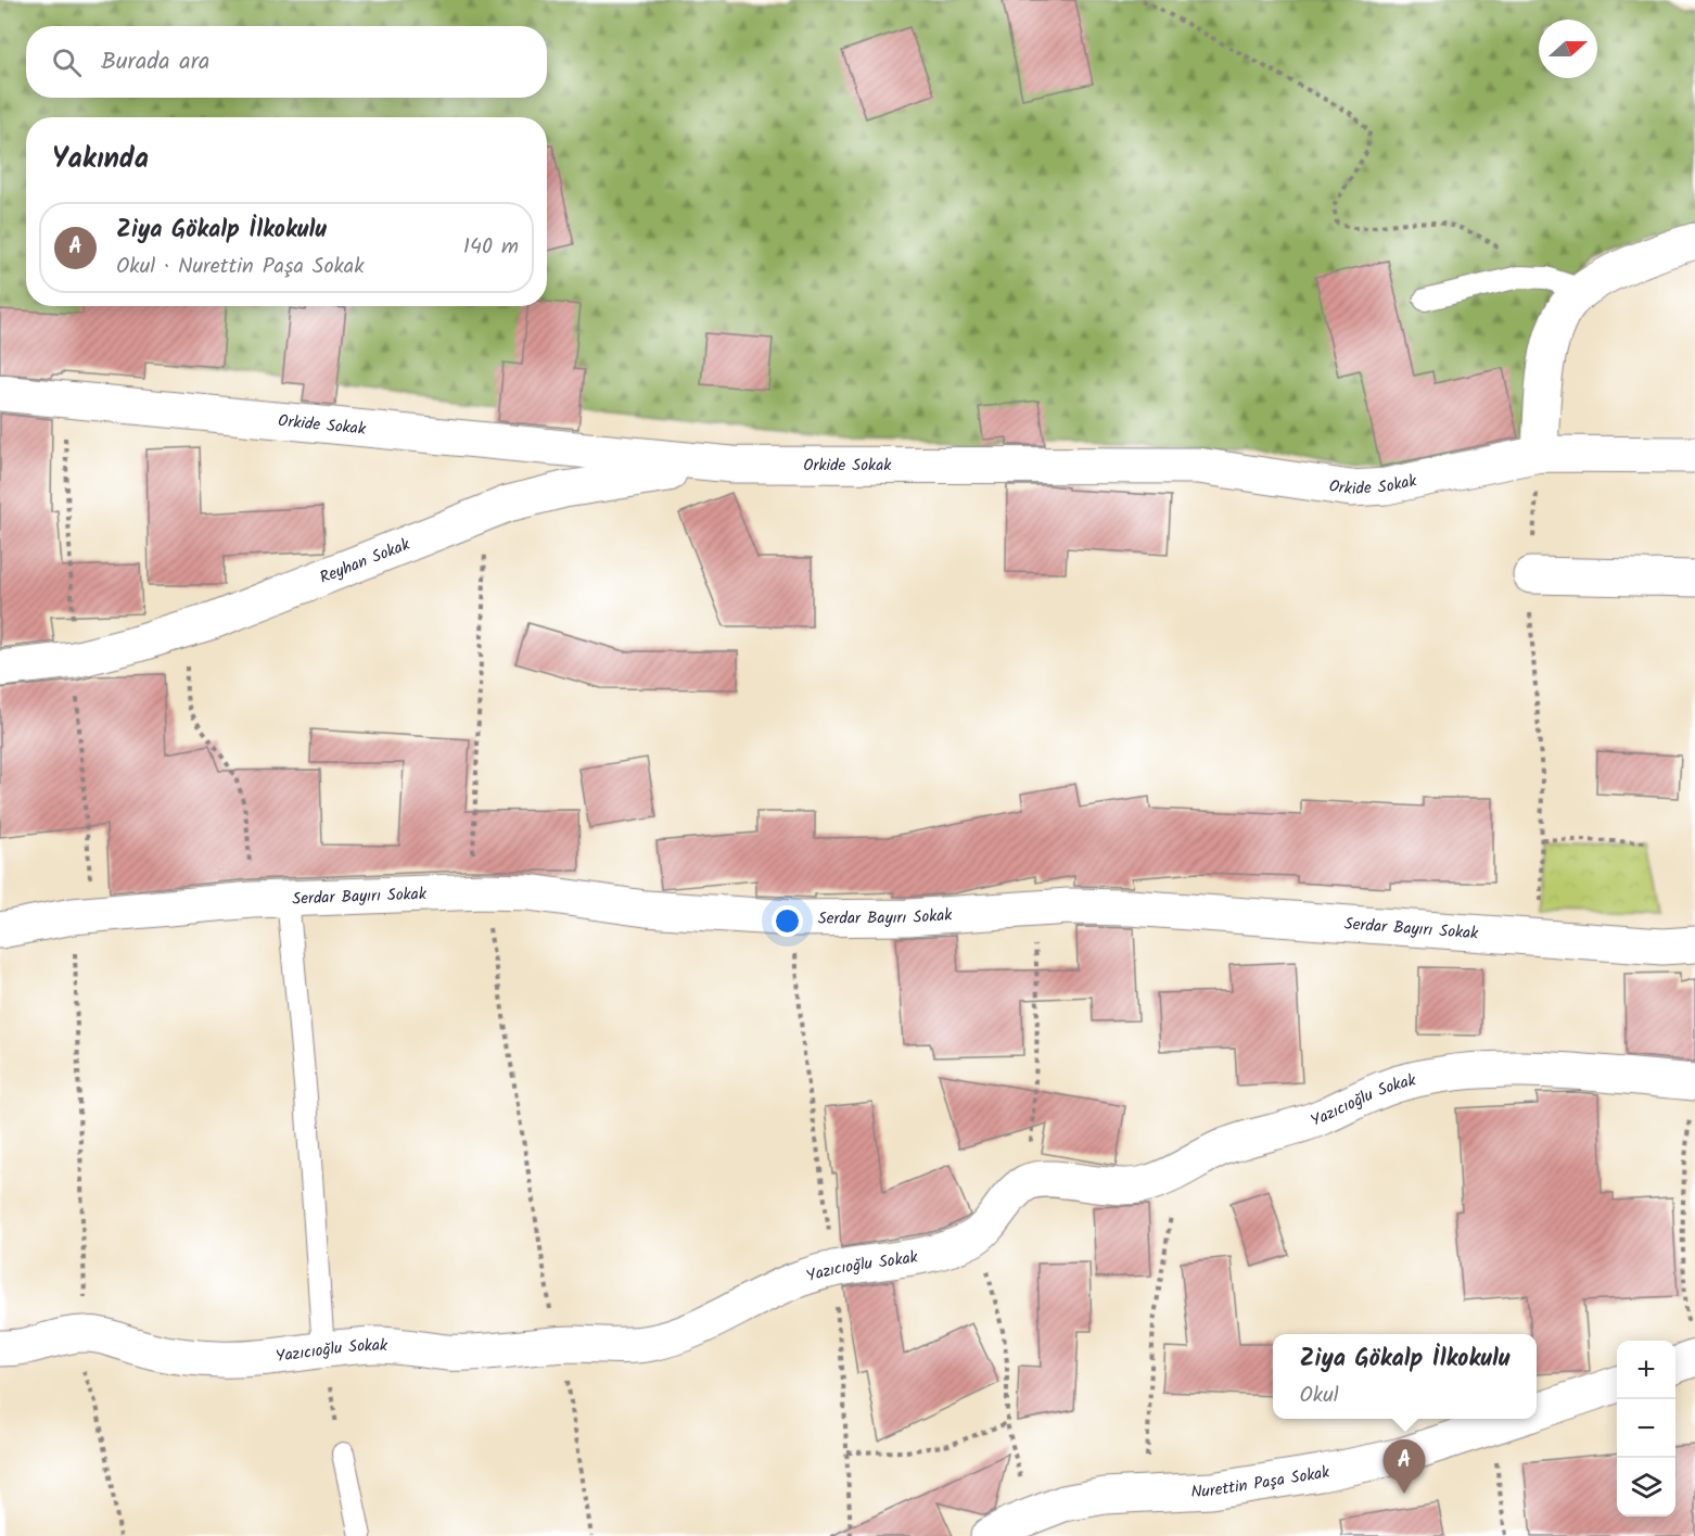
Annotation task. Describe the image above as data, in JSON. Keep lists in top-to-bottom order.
{
  "streets": {
    "street": [
      "Orkide Sokak",
      "Reyhan Sokak",
      "Serdar Bayırı Sokak",
      "Yazıcıoğlu Sokak",
      "Nurettin Paşa Sokak"
    ]
  },
  "crossings": [
    ["Orkide Sokak", "Reyhan Sokak"]
  ],
  "north": "right",
  "page": {
    "search": "Burada ara",
    "heading": "Yakında",
    "list": [
      {
        "mark": "A",
        "name": "Ziya Gökalp İlkokulu",
        "note": "Okul · Nurettin Paşa Sokak",
        "value": "140 m"
      }
    ],
    "popup": ["Ziya Gökalp İlkokulu", "Okul"],
    "map_buttons": ["+", "−"],
    "pins": "A"
  }
}
